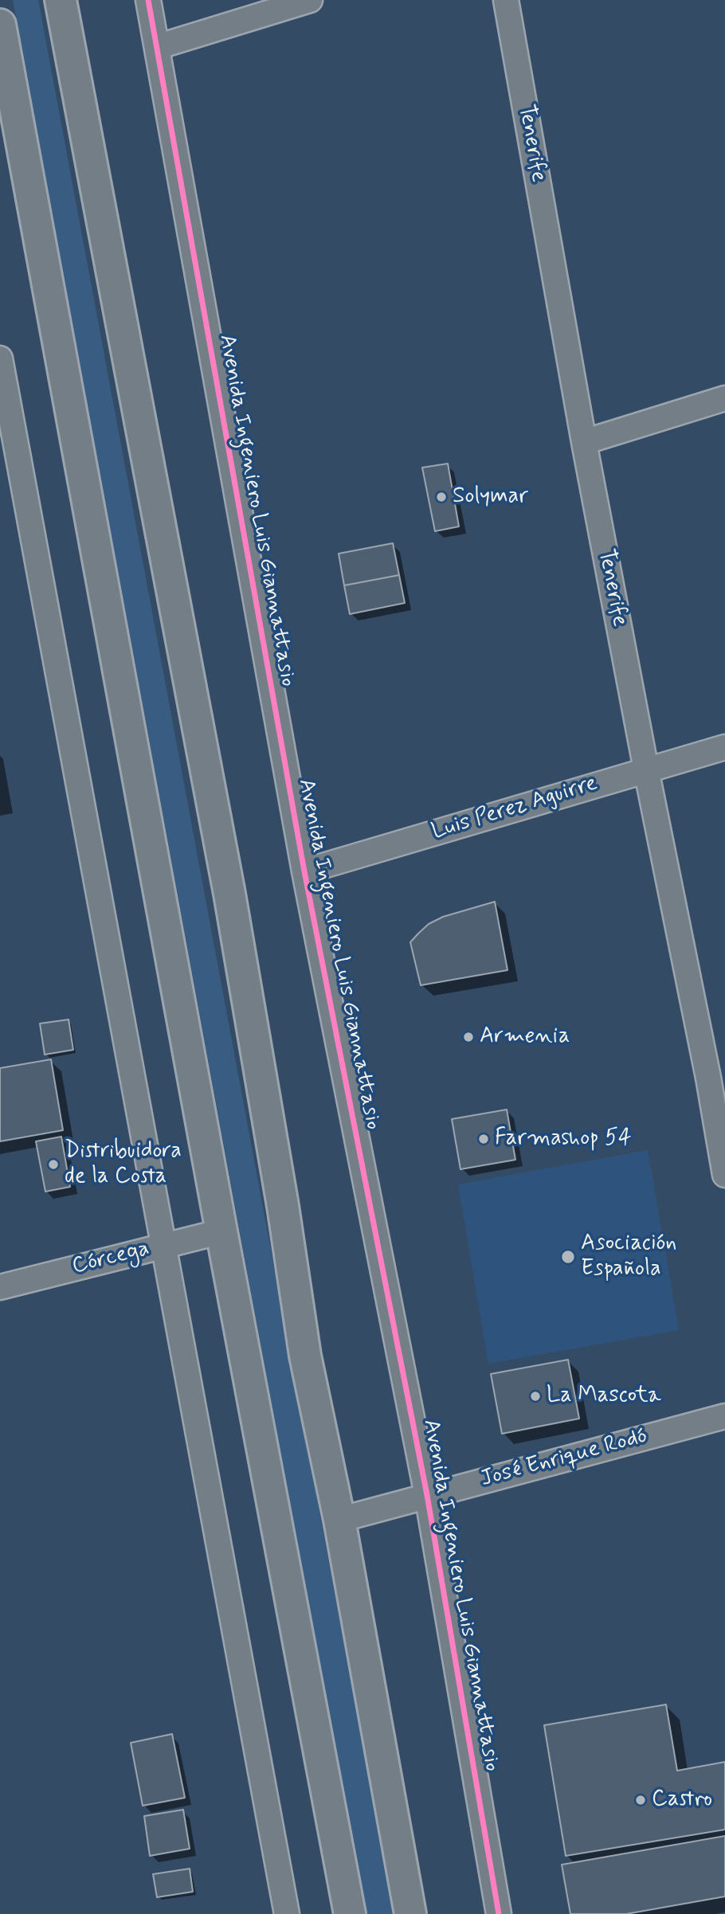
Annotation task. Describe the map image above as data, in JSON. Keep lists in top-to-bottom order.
{
  "streets": {
    "street": [
      "Tenerife",
      "Avenida Ingeniero Luis Giannattasio",
      "Luis Perez Aguirre",
      "Córcega",
      "José Enrique Rodó"
    ]
  },
  "crossings": [
    ["Tenerife", "Luis Perez Aguirre"],
    ["Avenida Ingeniero Luis Giannattasio", "Luis Perez Aguirre"],
    ["Avenida Ingeniero Luis Giannattasio", "José Enrique Rodó"]
  ],
  "places": [
    "Solymar",
    "Armenia",
    "Farmashop 54",
    "Distribuidora de la Costa",
    "Asociación Española",
    "La Mascota",
    "Castro"
  ]
}
